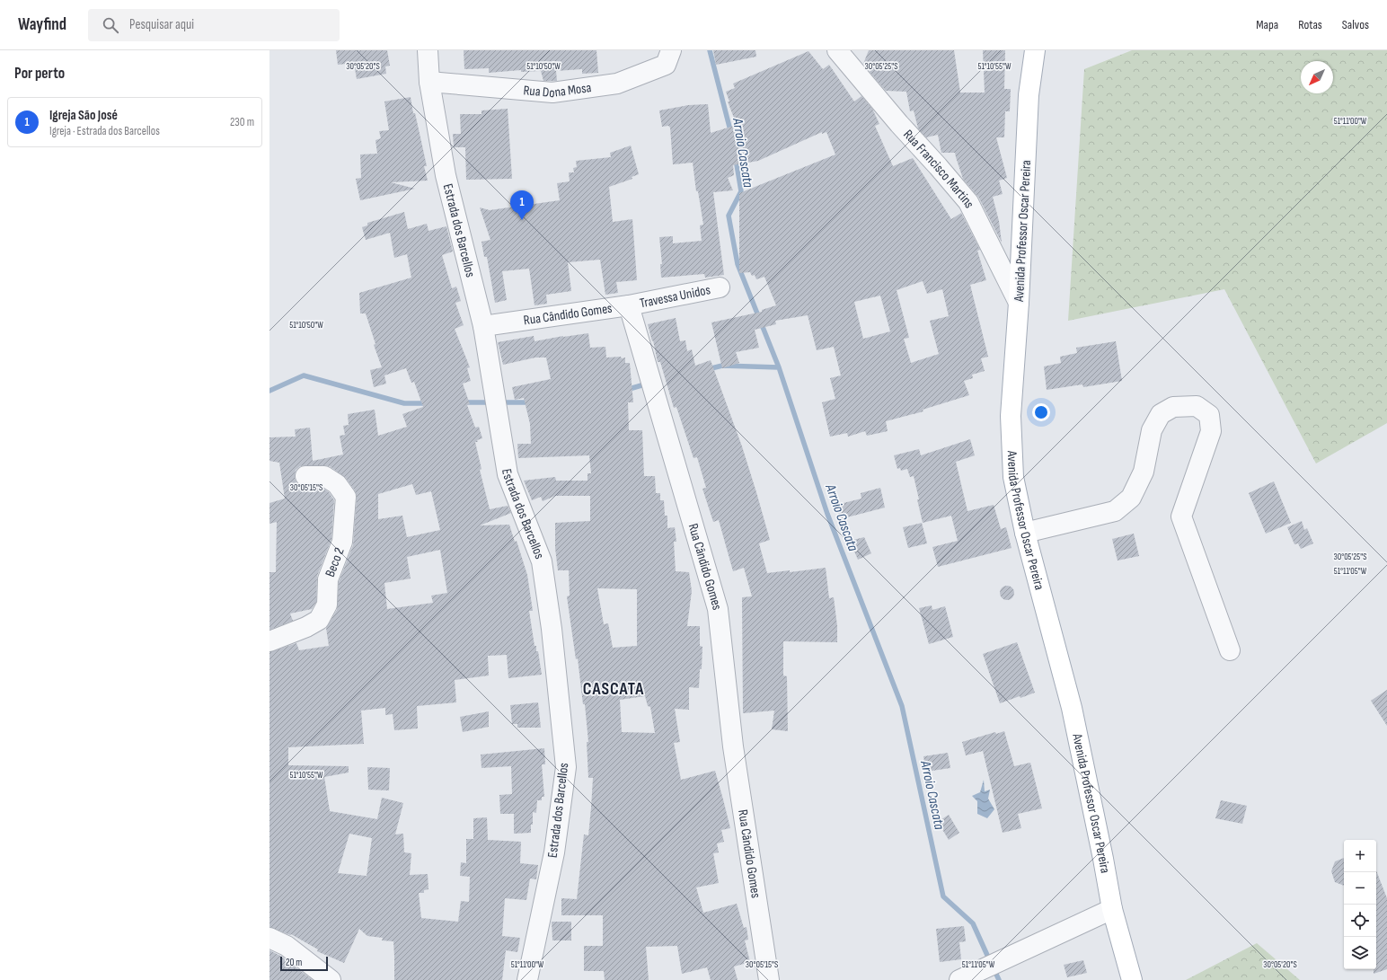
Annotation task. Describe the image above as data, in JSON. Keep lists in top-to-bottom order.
{
  "streets": {
    "main road": ["Avenida Professor Oscar Pereira"],
    "street": [
      "Rua Dona Mosa",
      "Rua Francisco Martins",
      "Estrada dos Barcellos",
      "Travessa Unidos",
      "Rua Cândido Gomes",
      "Beco 2"
    ]
  },
  "crossings": [
    ["Rua Dona Mosa", "Estrada dos Barcellos"],
    ["Rua Francisco Martins", "Avenida Professor Oscar Pereira"],
    ["Estrada dos Barcellos", "Rua Cândido Gomes"],
    ["Travessa Unidos", "Rua Cândido Gomes"]
  ],
  "districts": ["CASCATA"],
  "water": ["Arroio Cascata"],
  "scale_bar": "20 m",
  "north": "bottom left",
  "page": {
    "header": "Wayfind",
    "search": "Pesquisar aqui",
    "nav": ["Mapa", "Rotas", "Salvos"],
    "heading": "Por perto",
    "list": [
      {
        "mark": "1",
        "name": "Igreja São José",
        "note": "Igreja · Estrada dos Barcellos",
        "value": "230 m"
      }
    ],
    "pins": "1",
    "map_buttons": ["+", "−"],
    "scale": "20 m"
  },
  "coordinates": [
    "30°05'20\"S",
    "51°10'50\"W",
    "30°05'25\"S",
    "51°10'55\"W",
    "51°11'00\"W",
    "30°05'15\"S",
    "51°11'05\"W"
  ]
}
